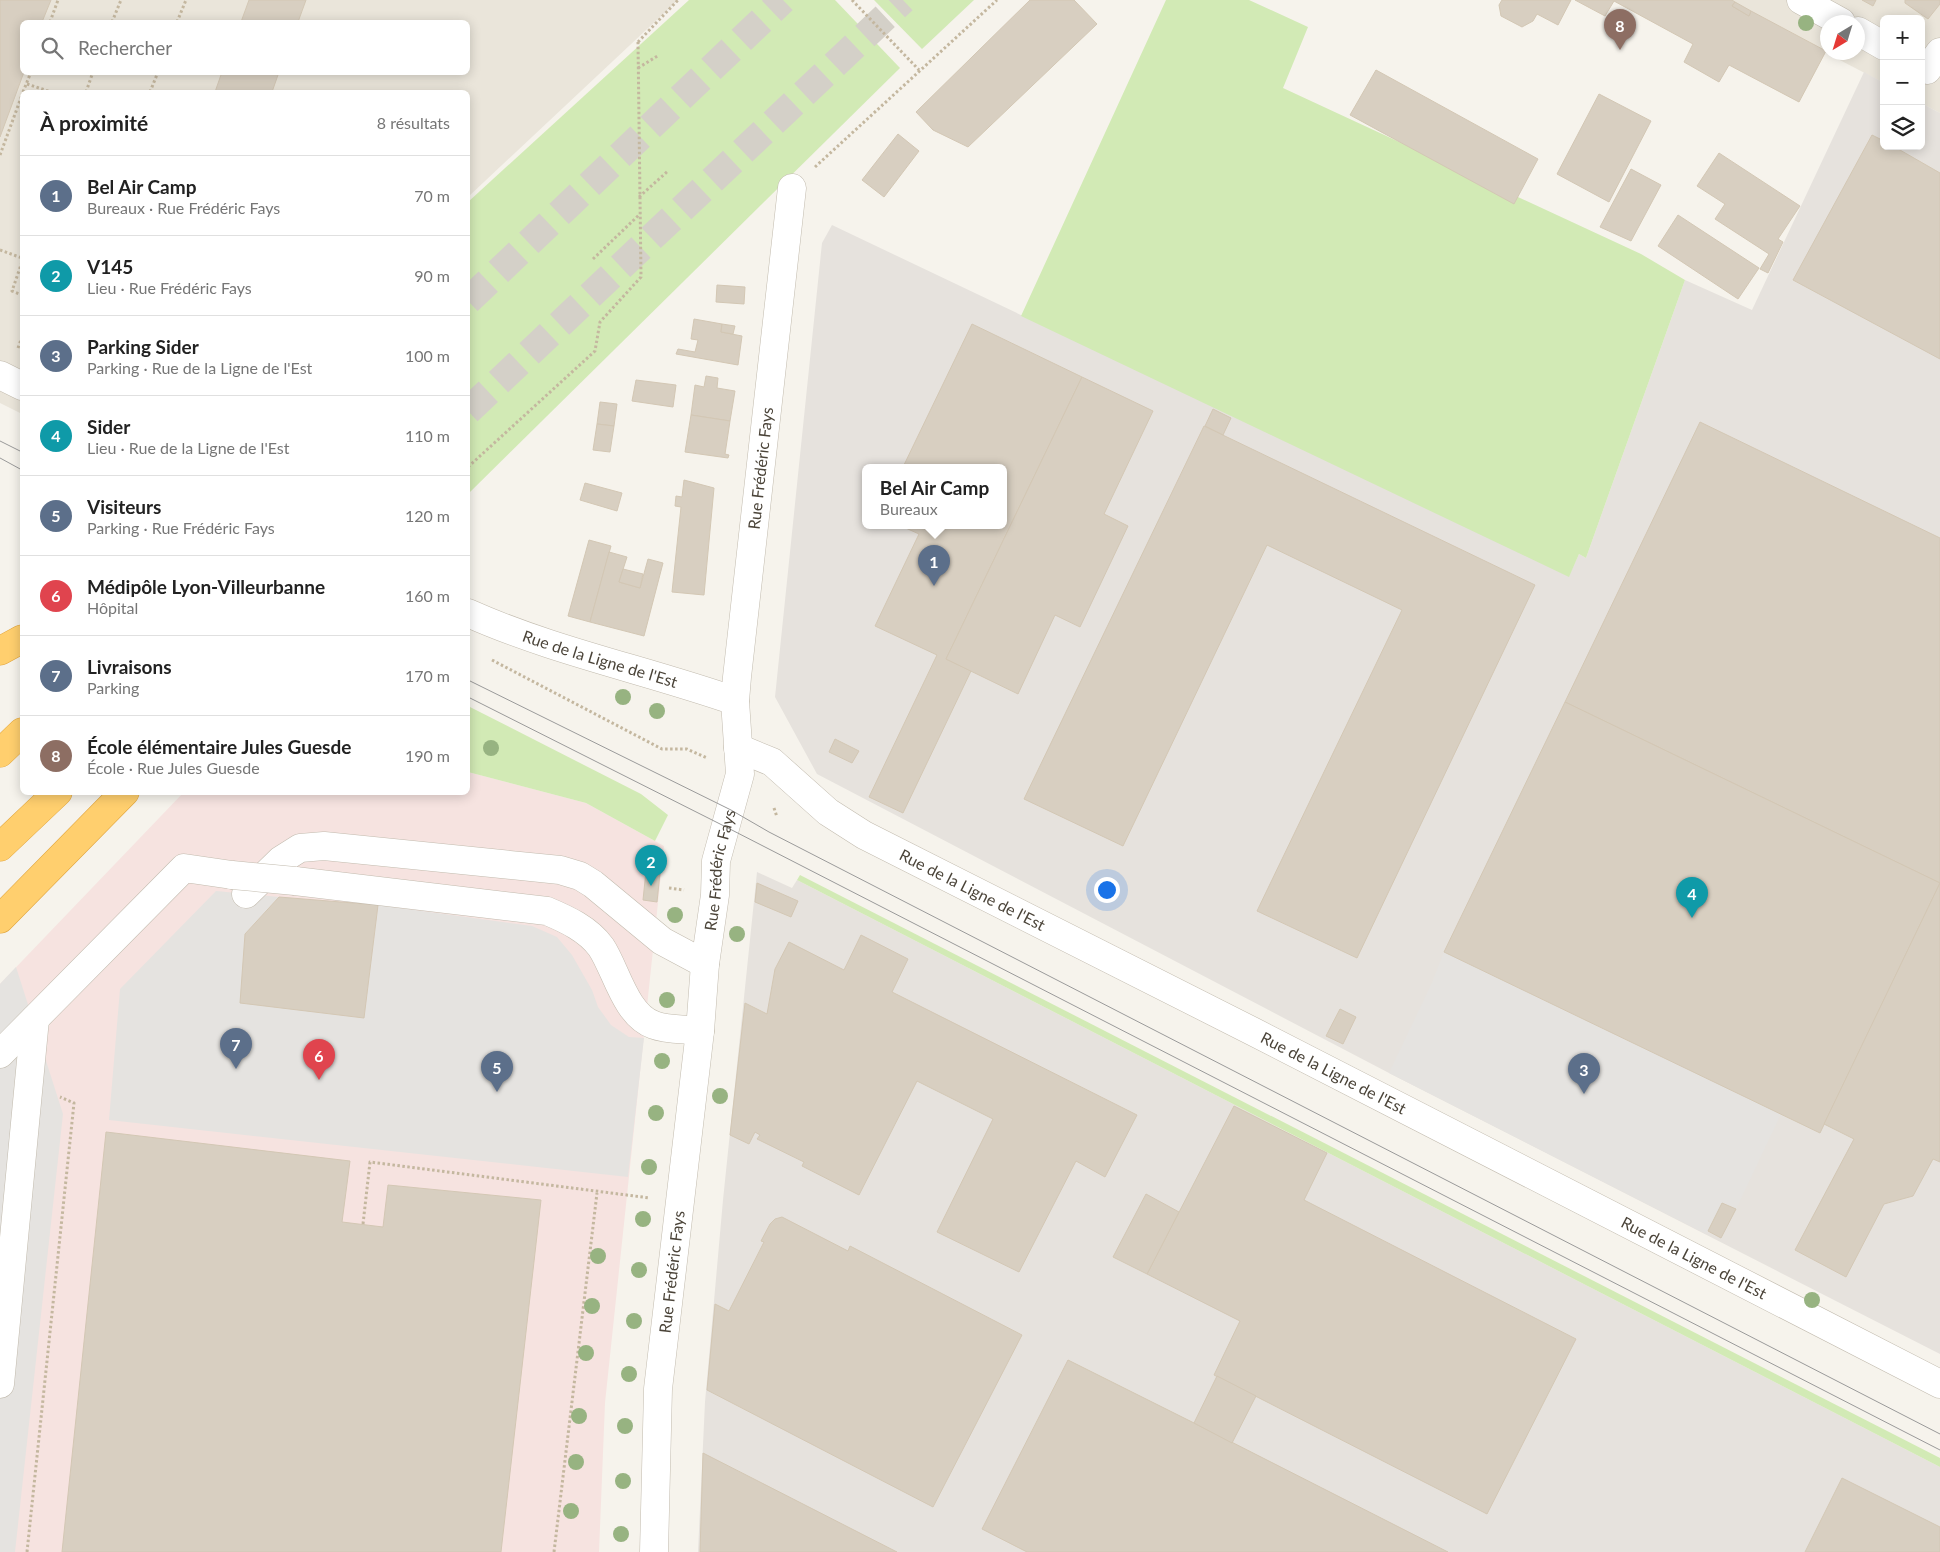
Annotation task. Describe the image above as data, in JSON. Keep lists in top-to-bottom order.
{
  "streets": {
    "street": ["Rue Frédéric Fays", "Rue de la Ligne de l'Est"]
  },
  "crossings": [
    ["Rue Frédéric Fays", "Rue de la Ligne de l'Est"]
  ],
  "north": "bottom left",
  "page": {
    "pins": [
      "8",
      "1",
      "2",
      "4",
      "7",
      "6",
      "5",
      "3"
    ],
    "map_buttons": ["+", "−"],
    "search": "Rechercher",
    "heading": ["À proximité", "8 résultats"],
    "list": [
      {
        "mark": "1",
        "name": "Bel Air Camp",
        "note": "Bureaux · Rue Frédéric Fays",
        "value": "70 m"
      },
      {
        "mark": "2",
        "name": "V145",
        "note": "Lieu · Rue Frédéric Fays",
        "value": "90 m"
      },
      {
        "mark": "3",
        "name": "Parking Sider",
        "note": "Parking · Rue de la Ligne de l'Est",
        "value": "100 m"
      },
      {
        "mark": "4",
        "name": "Sider",
        "note": "Lieu · Rue de la Ligne de l'Est",
        "value": "110 m"
      },
      {
        "mark": "5",
        "name": "Visiteurs",
        "note": "Parking · Rue Frédéric Fays",
        "value": "120 m"
      },
      {
        "mark": "6",
        "name": "Médipôle Lyon-Villeurbanne",
        "note": "Hôpital",
        "value": "160 m"
      },
      {
        "mark": "7",
        "name": "Livraisons",
        "note": "Parking",
        "value": "170 m"
      },
      {
        "mark": "8",
        "name": "École élémentaire Jules Guesde",
        "note": "École · Rue Jules Guesde",
        "value": "190 m"
      }
    ],
    "popup": ["Bel Air Camp", "Bureaux"]
  }
}
